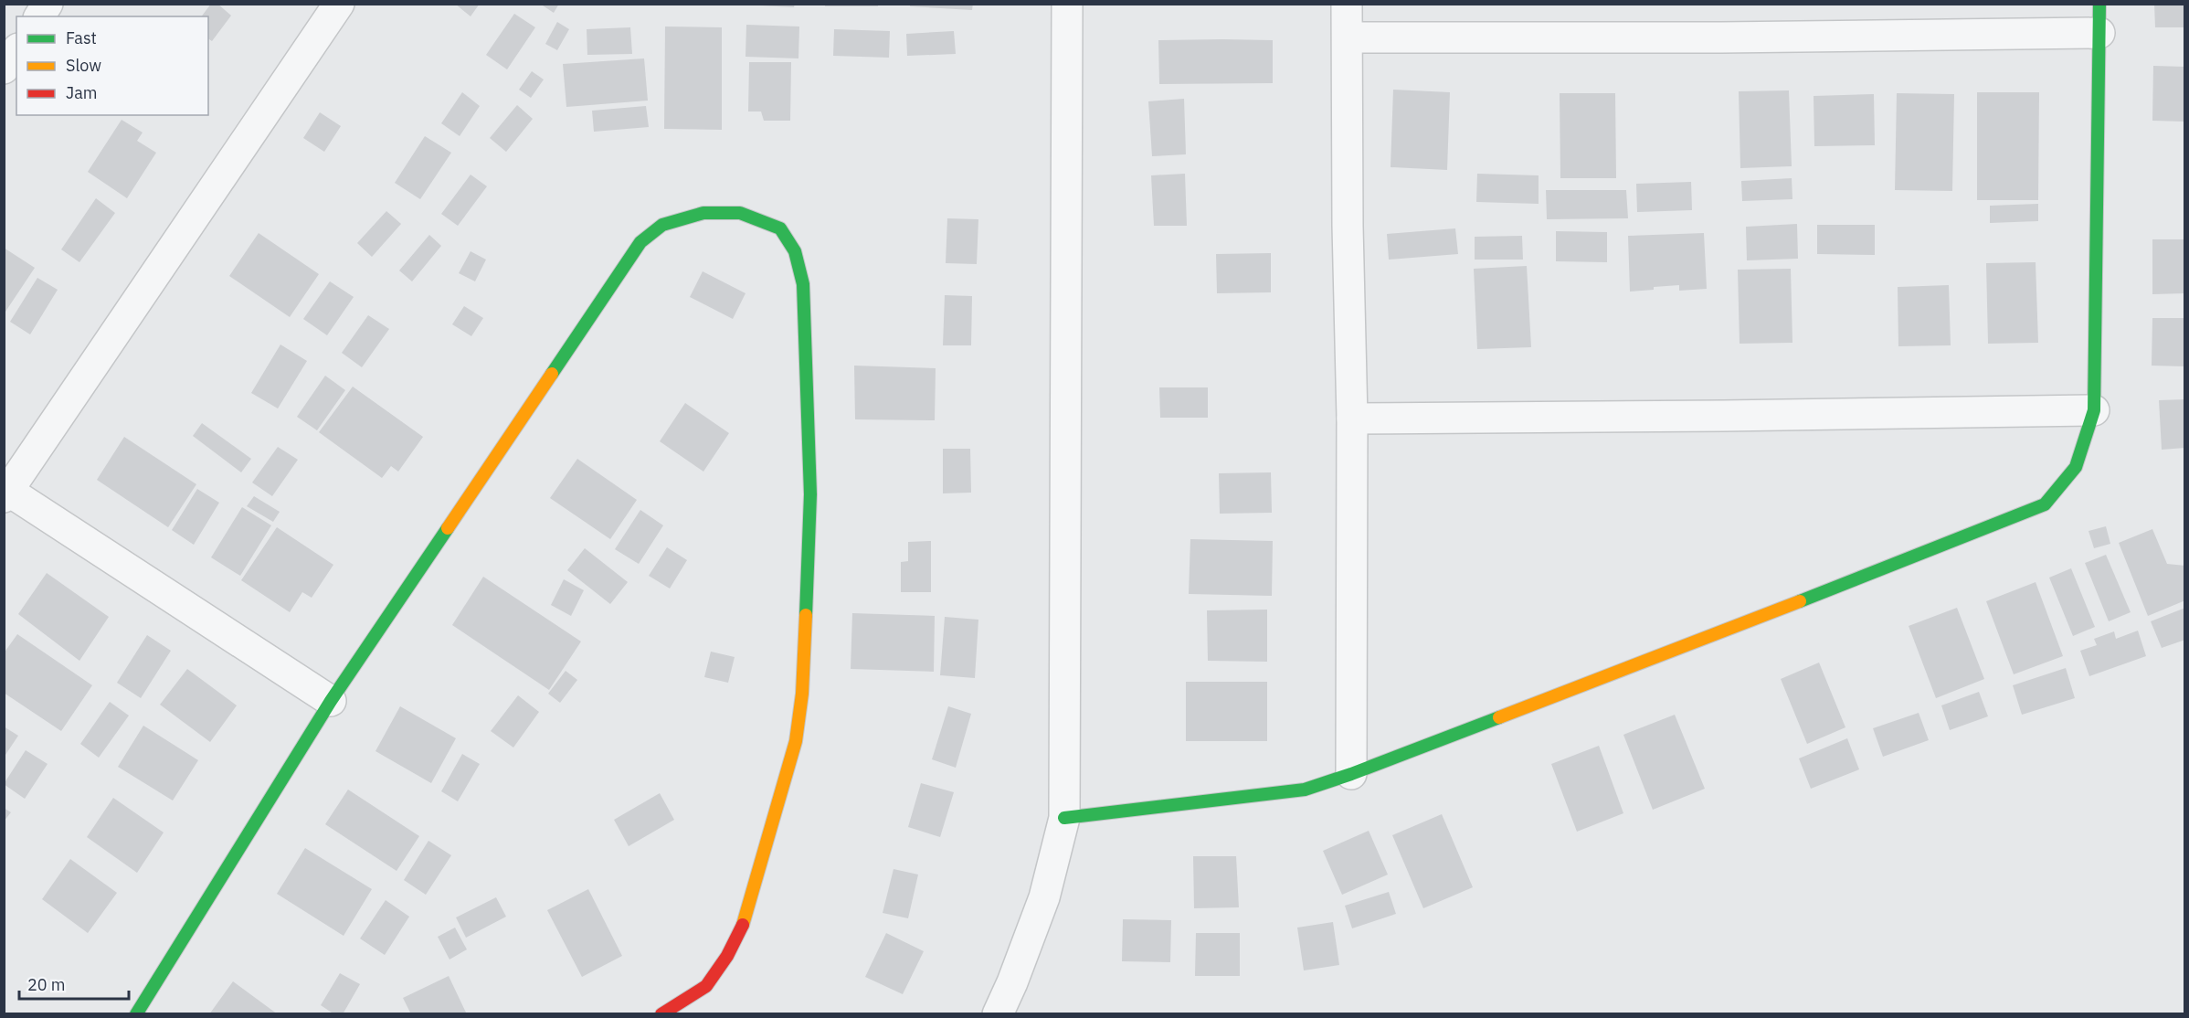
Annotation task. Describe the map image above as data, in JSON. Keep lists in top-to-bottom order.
{
  "legend": ["Fast", "Slow", "Jam"],
  "scale_bar": "20 m"
}
